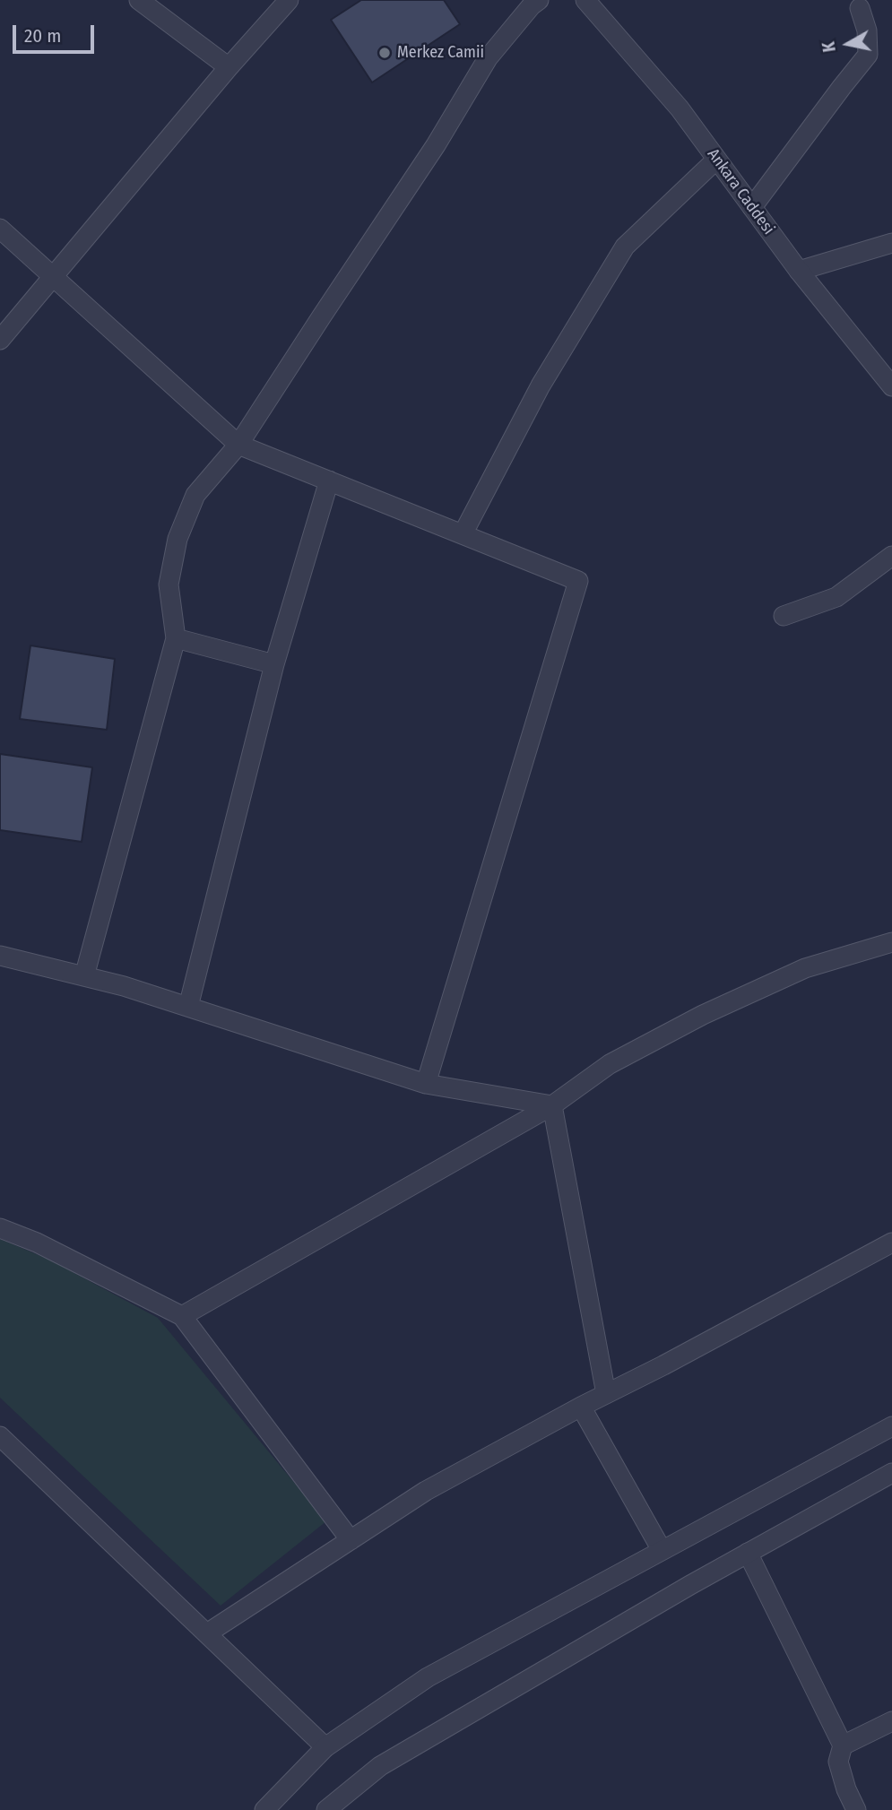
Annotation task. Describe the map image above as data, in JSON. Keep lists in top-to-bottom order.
{
  "streets": {
    "street": ["Ankara Caddesi"]
  },
  "places": ["Merkez Camii"],
  "scale_bar": "20 m",
  "north": "left"
}
